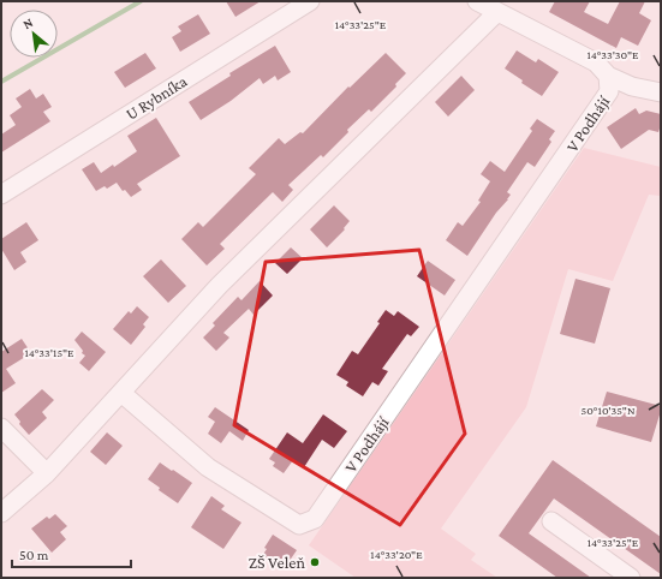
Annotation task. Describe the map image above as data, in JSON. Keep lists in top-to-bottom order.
{
  "streets": {
    "street": ["U Rybníka", "V Podhájí"]
  },
  "places": ["ZŠ Veleň"],
  "scale_bar": "50 m",
  "north": "top left",
  "coordinates": [
    "14°33'25\"E",
    "14°33'30\"E",
    "14°33'15\"E",
    "50°10'35\"N",
    "14°33'20\"E"
  ]
}
